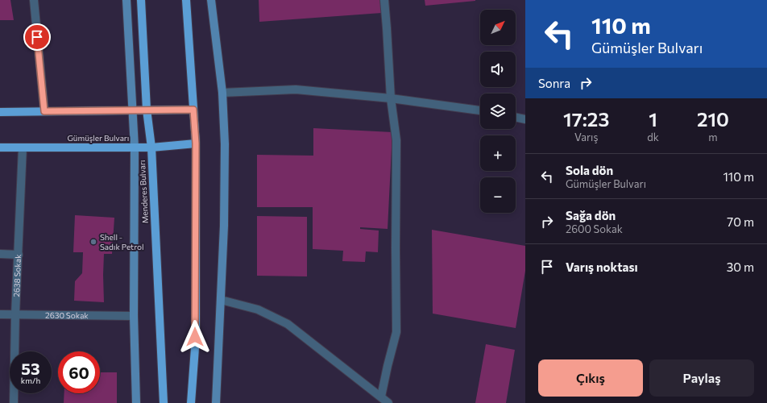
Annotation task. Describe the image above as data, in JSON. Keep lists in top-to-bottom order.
{
  "streets": {
    "main road": ["Gümüşler Bulvarı", "Menderes Bulvarı"],
    "street": ["2638 Sokak", "2630 Sokak"]
  },
  "crossings": [
    ["Gümüşler Bulvarı", "Menderes Bulvarı"],
    ["Gümüşler Bulvarı", "2638 Sokak"],
    ["2638 Sokak", "2630 Sokak"]
  ],
  "places": ["Shell - Sadık Petrol"],
  "north": "top right",
  "page": {
    "turn": ["110 m", "Gümüşler Bulvarı"],
    "map_buttons": ["+", "−"],
    "then": "Sonra",
    "eta": [
      "17:23",
      "Varış",
      "1",
      "dk",
      "210",
      "m"
    ],
    "list": [
      {
        "name": "Sola dön",
        "note": "Gümüşler Bulvarı",
        "value": "110 m"
      },
      {
        "name": "Sağa dön",
        "note": "2600 Sokak",
        "value": "70 m"
      },
      {
        "name": "Varış noktası",
        "value": "30 m"
      }
    ],
    "speed": "53 km/h",
    "limit": "60",
    "buttons": ["Çıkış", "Paylaş"]
  }
}
